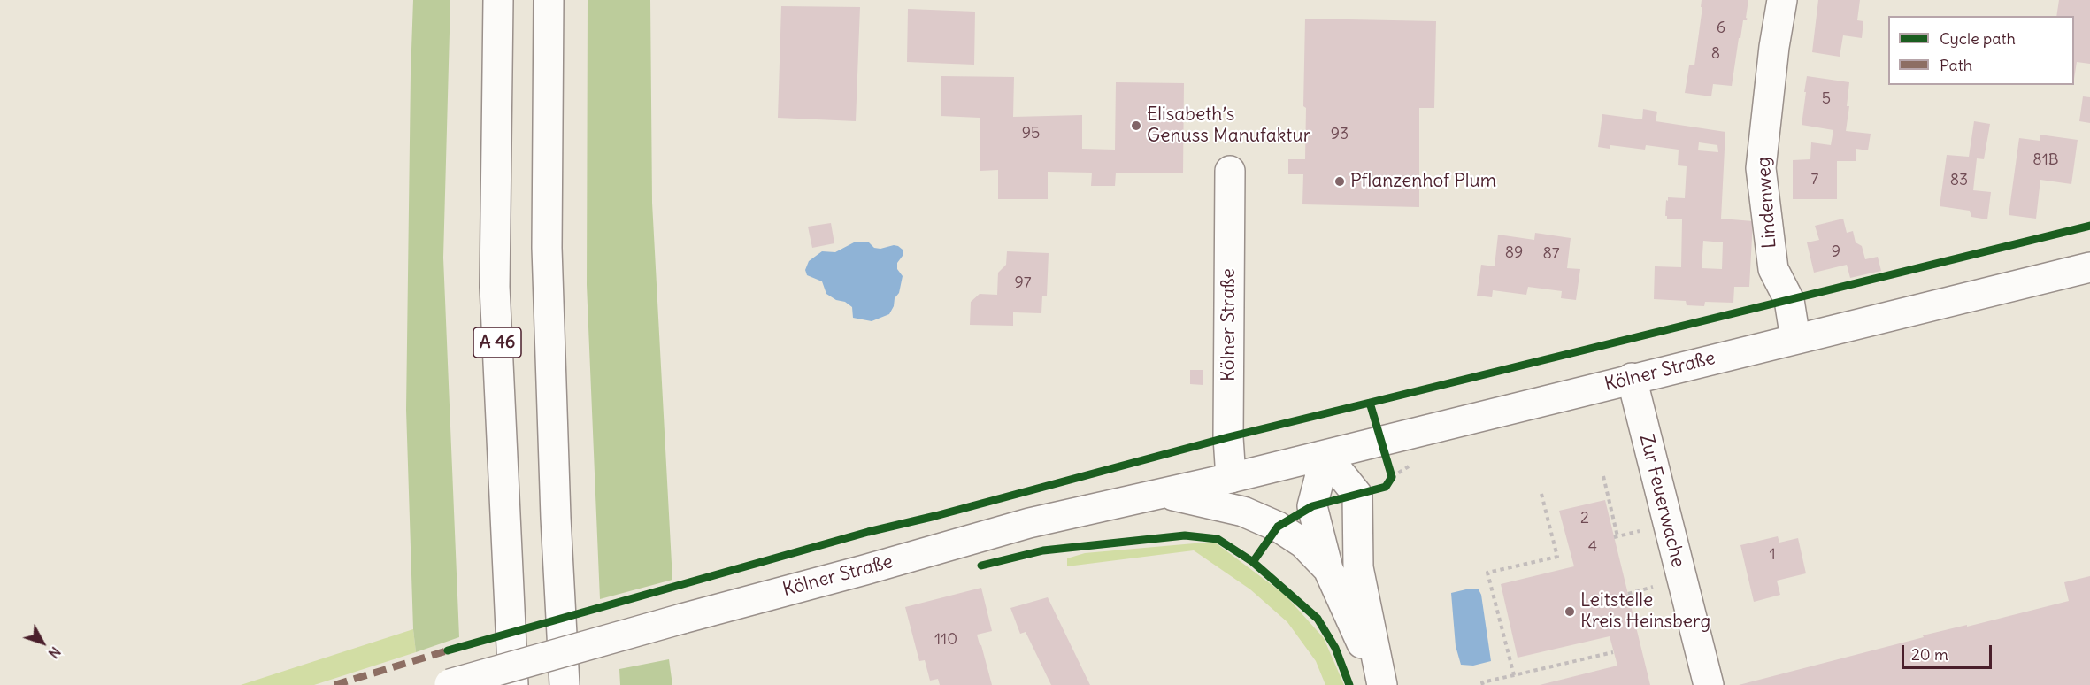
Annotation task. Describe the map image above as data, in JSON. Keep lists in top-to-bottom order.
{
  "streets": {
    "main road": [
      "Lindenweg",
      "Kölner Straße",
      "A 46",
      "Zur Feuerwache"
    ]
  },
  "crossings": [
    ["Lindenweg", "Kölner Straße"],
    ["Kölner Straße", "Zur Feuerwache"]
  ],
  "places": ["Elisabeth’s Genuss Manufaktur", "Pflanzenhof Plum", "Leitstelle Kreis Heinsberg"],
  "house_numbers": [
    "6",
    "8",
    "5",
    "95",
    "93",
    "81B",
    "7",
    "83",
    "9",
    "89",
    "87",
    "97",
    "2",
    "4",
    "1",
    "110"
  ],
  "legend": ["Cycle path", "Path"],
  "scale_bar": "20 m",
  "north": "bottom right"
}
